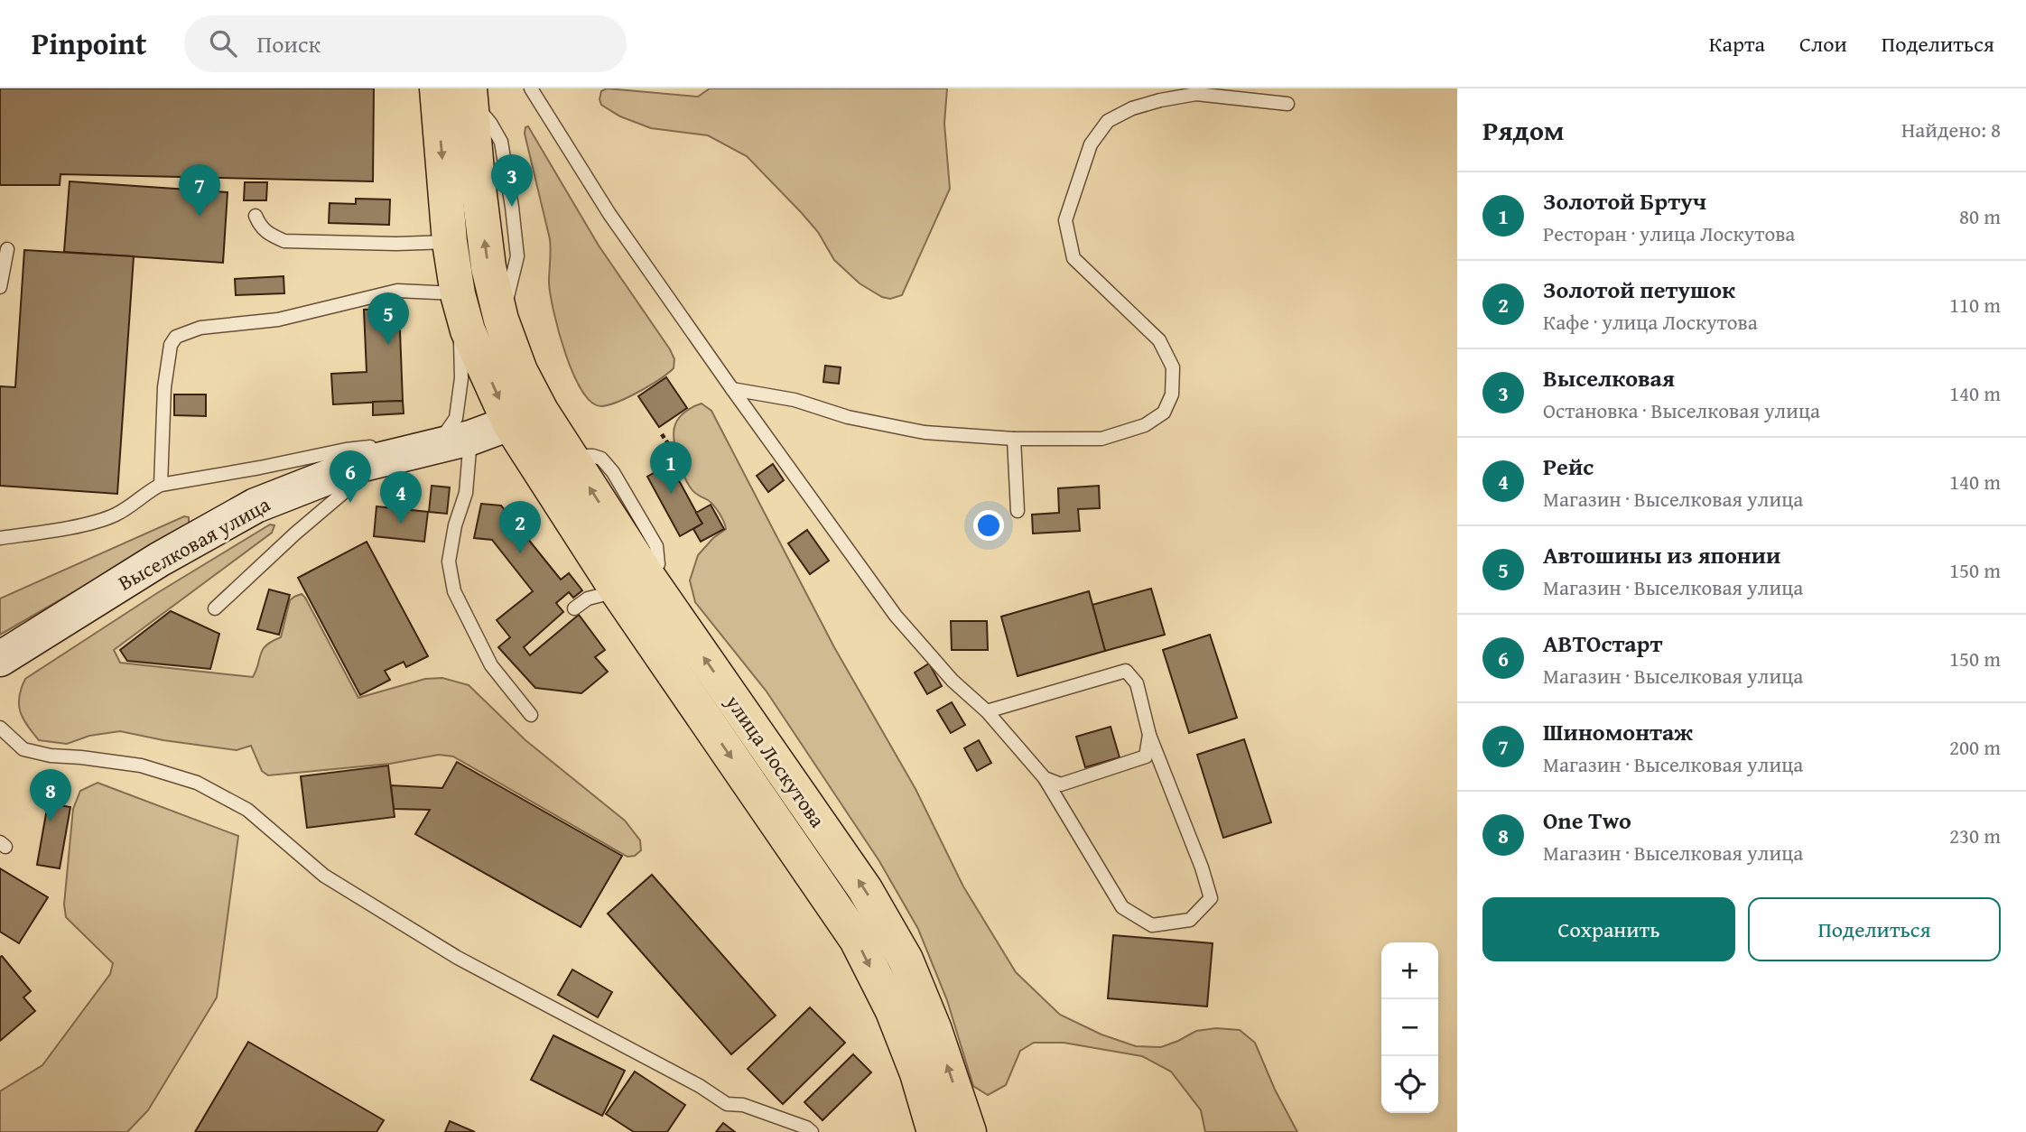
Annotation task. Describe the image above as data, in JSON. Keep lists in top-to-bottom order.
{
  "streets": {
    "main road": ["улица Лоскутова"],
    "street": ["Выселковая улица"]
  },
  "crossings": [
    ["Выселковая улица", "улица Лоскутова"]
  ],
  "page": {
    "header": "Pinpoint",
    "search": "Поиск",
    "nav": ["Карта", "Слои", "Поделиться"],
    "heading": ["Рядом", "Найдено: 8"],
    "pins": [
      "3",
      "7",
      "5",
      "1",
      "6",
      "4",
      "2",
      "8"
    ],
    "list": [
      {
        "mark": "1",
        "name": "Золотой Бртуч",
        "note": "Ресторан · улица Лоскутова",
        "value": "80 m"
      },
      {
        "mark": "2",
        "name": "Золотой петушок",
        "note": "Кафе · улица Лоскутова",
        "value": "110 m"
      },
      {
        "mark": "3",
        "name": "Выселковая",
        "note": "Остановка · Выселковая улица",
        "value": "140 m"
      },
      {
        "mark": "4",
        "name": "Рейс",
        "note": "Магазин · Выселковая улица",
        "value": "140 m"
      },
      {
        "mark": "5",
        "name": "Автошины из японии",
        "note": "Магазин · Выселковая улица",
        "value": "150 m"
      },
      {
        "mark": "6",
        "name": "АВТОстарт",
        "note": "Магазин · Выселковая улица",
        "value": "150 m"
      },
      {
        "mark": "7",
        "name": "Шиномонтаж",
        "note": "Магазин · Выселковая улица",
        "value": "200 m"
      },
      {
        "mark": "8",
        "name": "One Two",
        "note": "Магазин · Выселковая улица",
        "value": "230 m"
      }
    ],
    "buttons": ["Сохранить", "Поделиться"],
    "map_buttons": ["+", "−"]
  }
}
